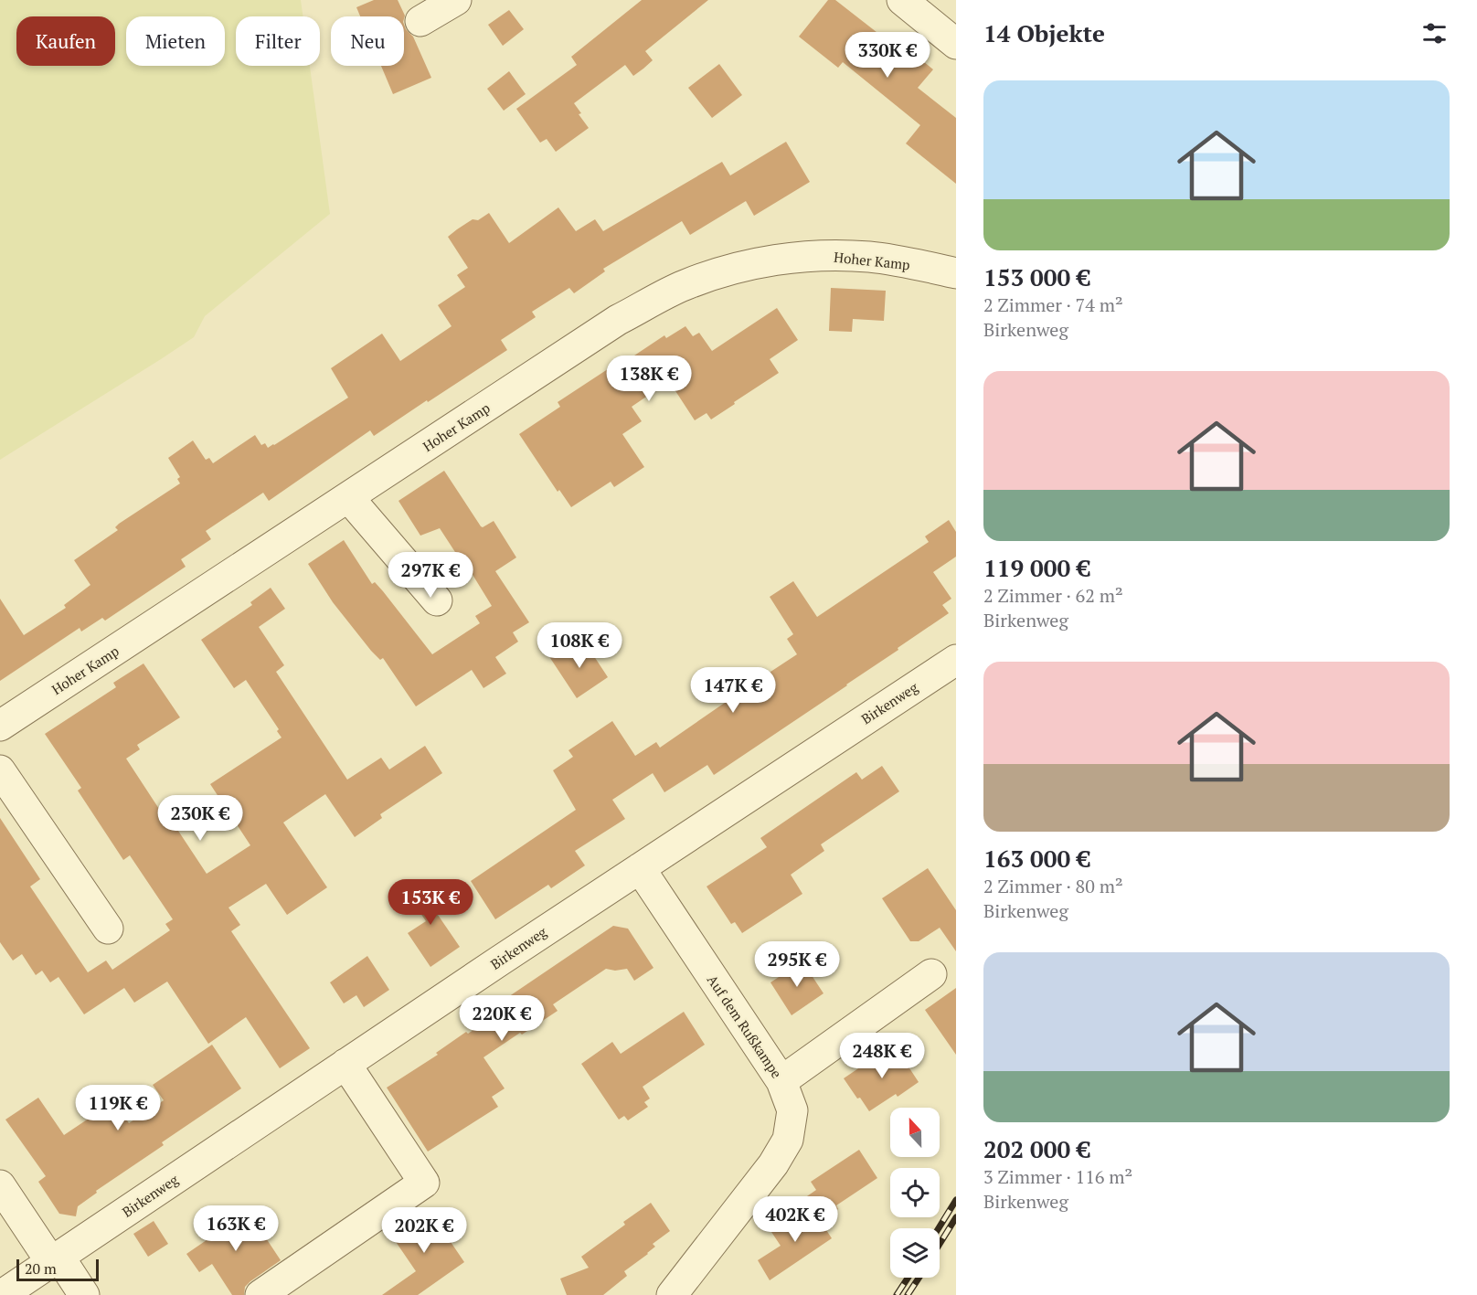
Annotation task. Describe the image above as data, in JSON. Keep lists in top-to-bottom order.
{
  "streets": {
    "street": ["Hoher Kamp", "Birkenweg", "Auf dem Rußkampe"]
  },
  "crossings": [
    ["Birkenweg", "Auf dem Rußkampe"]
  ],
  "scale_bar": "20 m",
  "north": "top",
  "page": {
    "heading": "14 Objekte",
    "chip": [
      "Kaufen",
      "Mieten",
      "Filter",
      "Neu"
    ],
    "price": [
      "330K €",
      "138K €",
      "297K €",
      "108K €",
      "147K €",
      "230K €",
      "153K €",
      "295K €",
      "220K €",
      "248K €",
      "119K €",
      "402K €",
      "163K €",
      "202K €"
    ],
    "list": [
      {
        "name": "153 000 €",
        "note": "2 Zimmer · 74 m² · Birkenweg"
      },
      {
        "name": "119 000 €",
        "note": "2 Zimmer · 62 m² · Birkenweg"
      },
      {
        "name": "163 000 €",
        "note": "2 Zimmer · 80 m² · Birkenweg"
      },
      {
        "name": "202 000 €",
        "note": "3 Zimmer · 116 m² · Birkenweg"
      }
    ],
    "scale": "20 m"
  }
}
